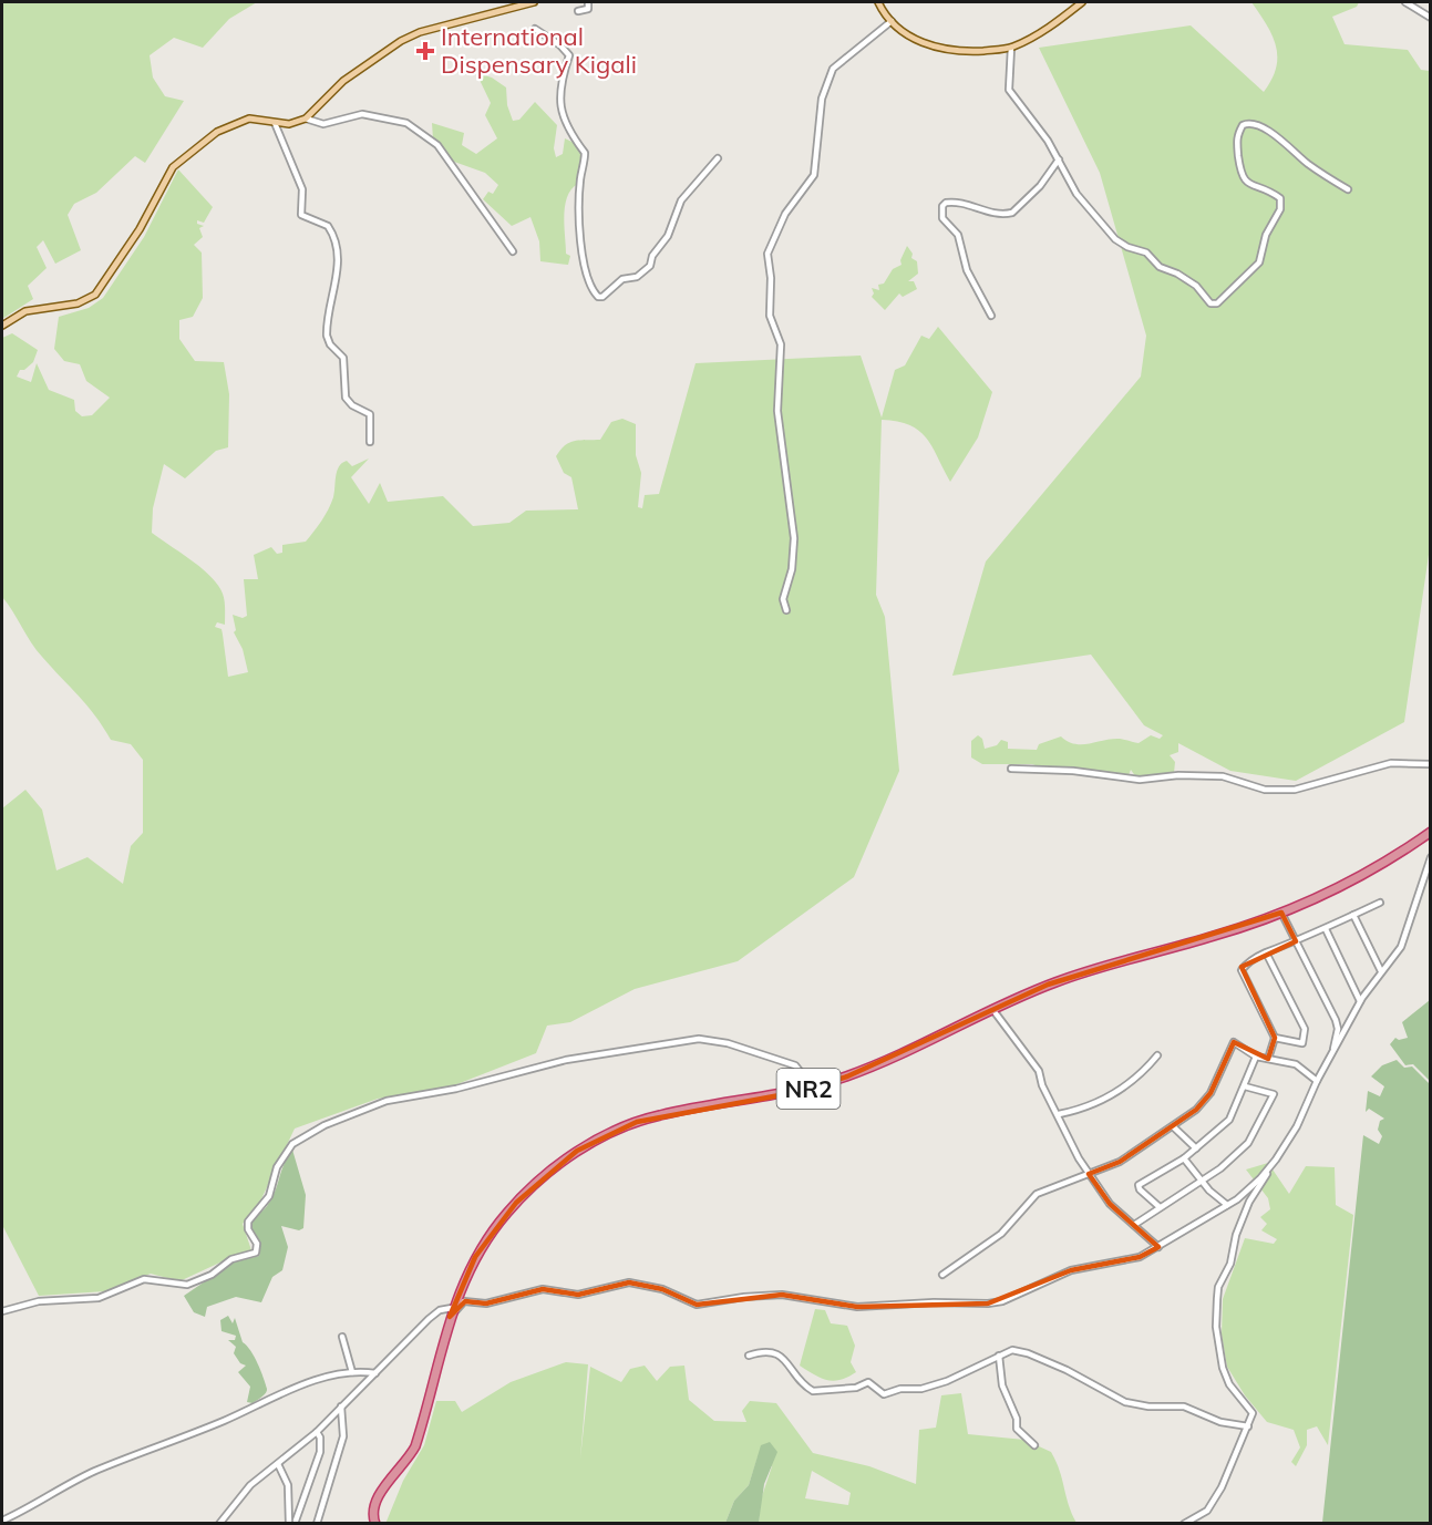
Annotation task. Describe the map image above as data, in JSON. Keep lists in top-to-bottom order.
{
  "streets": {
    "highway": ["NR2"]
  },
  "places": {
    "health": ["International Dispensary Kigali"]
  }
}
